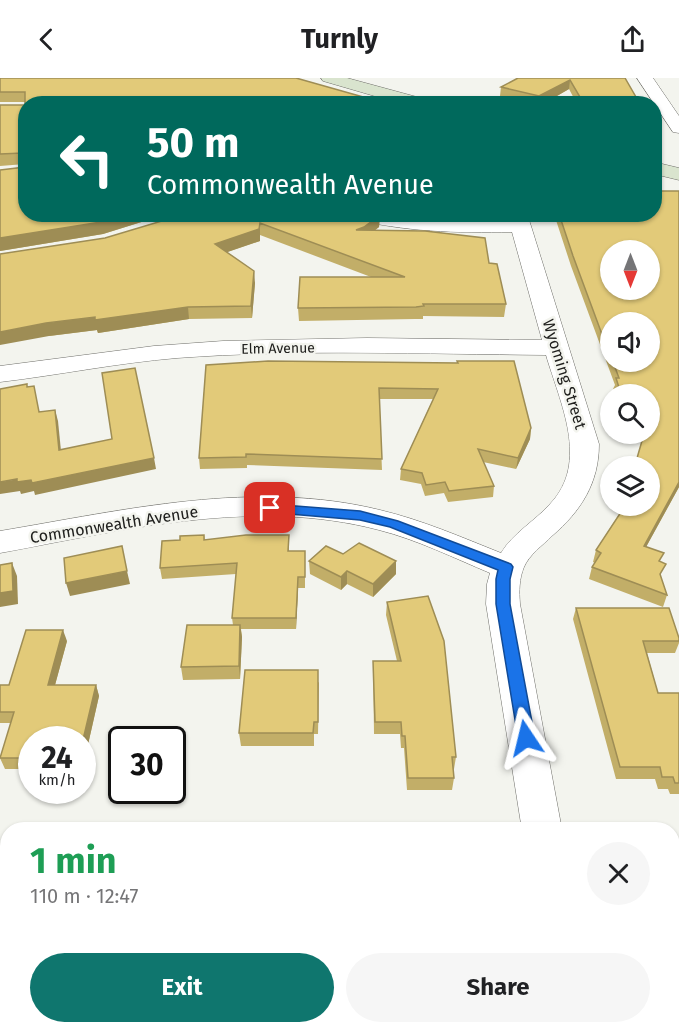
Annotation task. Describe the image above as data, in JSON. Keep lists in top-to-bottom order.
{
  "streets": {
    "street": ["Elm Avenue", "Wyoming Street", "Commonwealth Avenue"]
  },
  "crossings": [
    ["Elm Avenue", "Wyoming Street"],
    ["Wyoming Street", "Commonwealth Avenue"]
  ],
  "north": "bottom",
  "page": {
    "header": "Turnly",
    "turn": ["50 m", "Commonwealth Avenue"],
    "speed": "24 km/h",
    "limit": "30",
    "heading": ["1 min", "110 m · 12:47"],
    "buttons": ["Exit", "Share"]
  }
}
